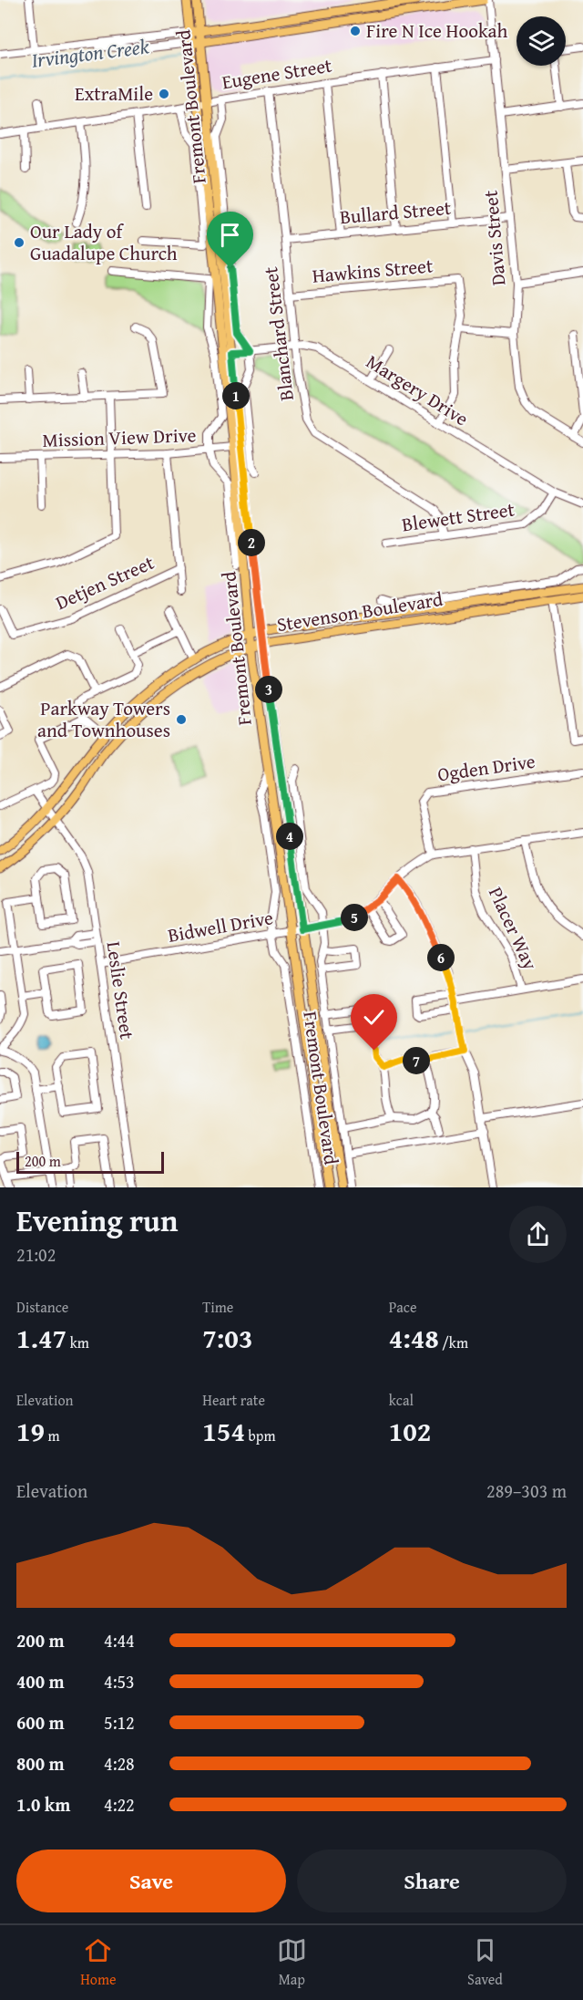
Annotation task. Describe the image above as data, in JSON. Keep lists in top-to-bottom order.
{
  "streets": {
    "main road": ["Fremont Boulevard", "Stevenson Boulevard"],
    "street": [
      "Eugene Street",
      "Bullard Street",
      "Davis Street",
      "Hawkins Street",
      "Blanchard Street",
      "Margery Drive",
      "Mission View Drive",
      "Blewett Street",
      "Detjen Street",
      "Ogden Drive",
      "Bidwell Drive",
      "Placer Way",
      "Leslie Street"
    ]
  },
  "crossings": [
    ["Eugene Street", "Fremont Boulevard"],
    ["Eugene Street", "Davis Street"],
    ["Eugene Street", "Blanchard Street"],
    ["Fremont Boulevard", "Margery Drive"],
    ["Fremont Boulevard", "Mission View Drive"],
    ["Fremont Boulevard", "Stevenson Boulevard"],
    ["Fremont Boulevard", "Bidwell Drive"],
    ["Bullard Street", "Davis Street"],
    ["Bullard Street", "Blanchard Street"],
    ["Hawkins Street", "Blanchard Street"],
    ["Blanchard Street", "Margery Drive"],
    ["Blanchard Street", "Blewett Street"],
    ["Margery Drive", "Blewett Street"],
    ["Stevenson Boulevard", "Leslie Street"],
    ["Ogden Drive", "Bidwell Drive"],
    ["Bidwell Drive", "Placer Way"],
    ["Bidwell Drive", "Leslie Street"]
  ],
  "water": ["Irvington Creek"],
  "places": [
    "Fire N Ice Hookah",
    "ExtraMile",
    "Our Lady of Guadalupe Church",
    "Parkway Towers and Townhouses"
  ],
  "scale_bar": "200 m",
  "page": {
    "pins": [
      "1",
      "2",
      "3",
      "4",
      "5",
      "6",
      "7"
    ],
    "scale": "200 m",
    "heading": ["Evening run", "21:02"],
    "stats": [
      ["Distance", "1.47 km"],
      ["Time", "7:03"],
      ["Pace", "4:48 /km"],
      ["Elevation", "19 m"],
      ["Heart rate", "154 bpm"],
      ["kcal", "102"]
    ],
    "chart": ["Elevation", "289–303 m"],
    "list": [
      {
        "name": "200 m",
        "note": "4:44"
      },
      {
        "name": "400 m",
        "note": "4:53"
      },
      {
        "name": "600 m",
        "note": "5:12"
      },
      {
        "name": "800 m",
        "note": "4:28"
      },
      {
        "name": "1.0 km",
        "note": "4:22"
      }
    ],
    "buttons": ["Save", "Share"],
    "tabs": ["Home", "Map", "Saved"]
  }
}
